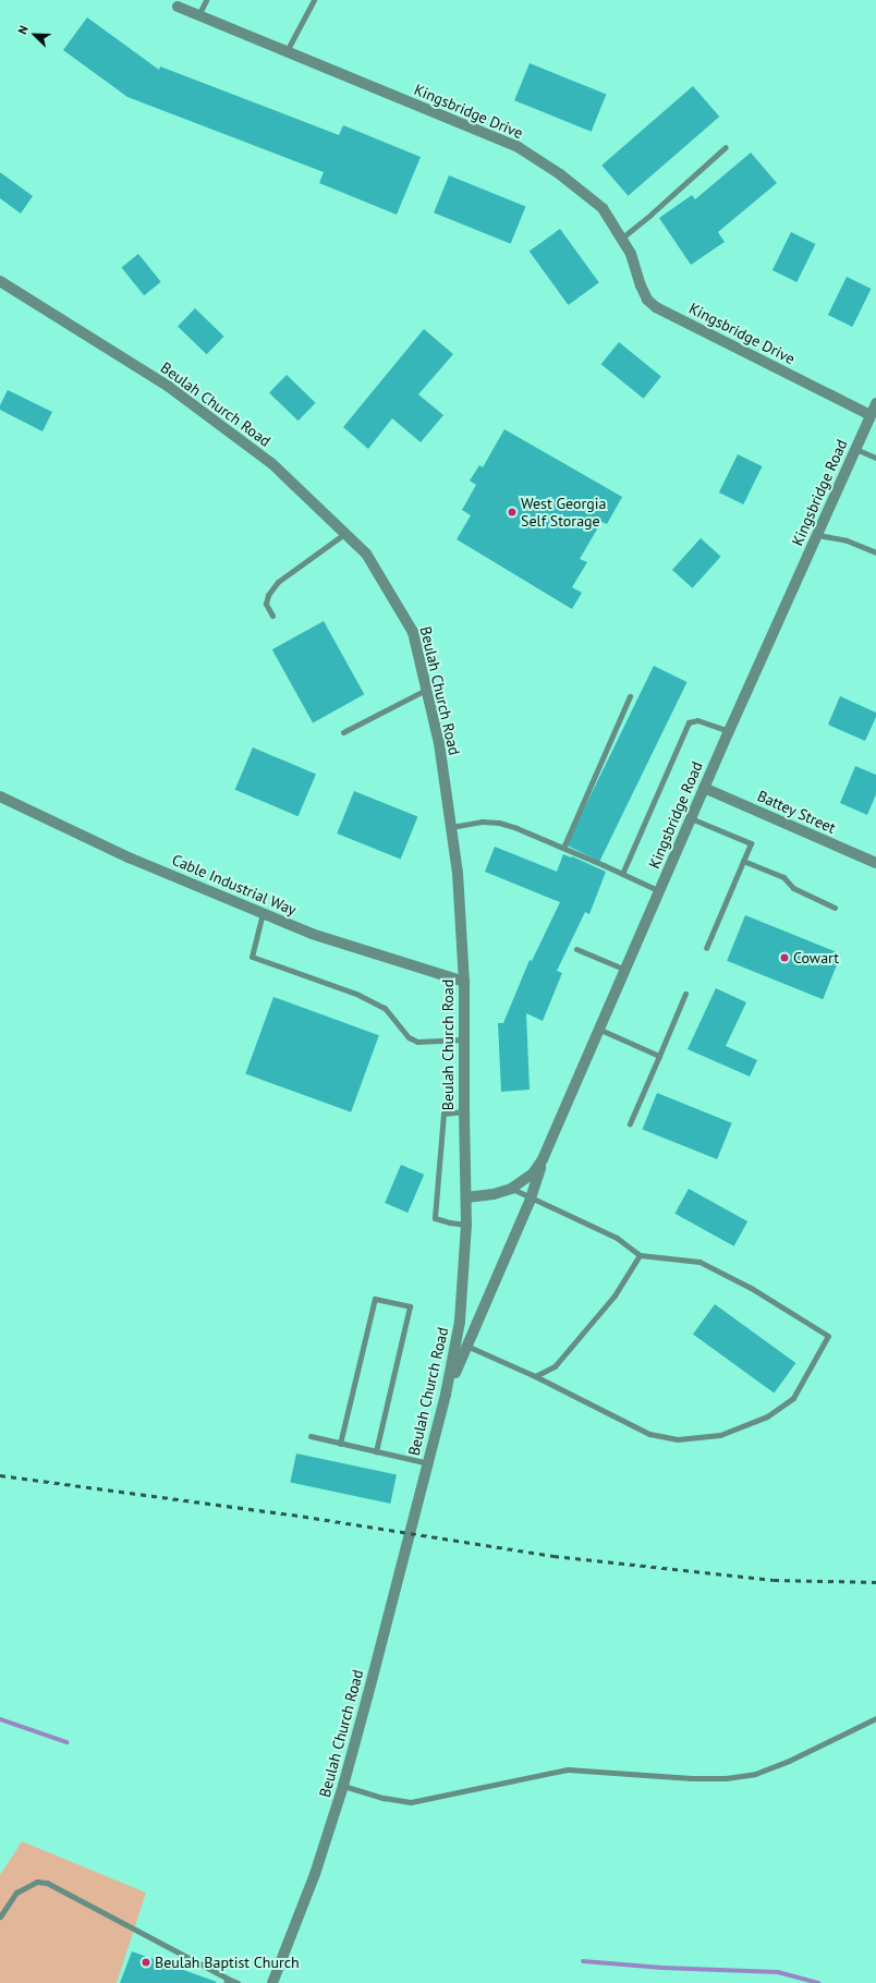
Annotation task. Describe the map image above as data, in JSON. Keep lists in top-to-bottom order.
{
  "streets": {
    "street": [
      "Kingsbridge Drive",
      "Beulah Church Road",
      "Kingsbridge Road",
      "Battey Street",
      "Cable Industrial Way"
    ]
  },
  "crossings": [
    ["Kingsbridge Drive", "Kingsbridge Road"],
    ["Beulah Church Road", "Kingsbridge Road"],
    ["Beulah Church Road", "Cable Industrial Way"],
    ["Kingsbridge Road", "Battey Street"]
  ],
  "places": ["West Georgia Self Storage", "Cowart", "Beulah Baptist Church"],
  "north": "top left"
}
